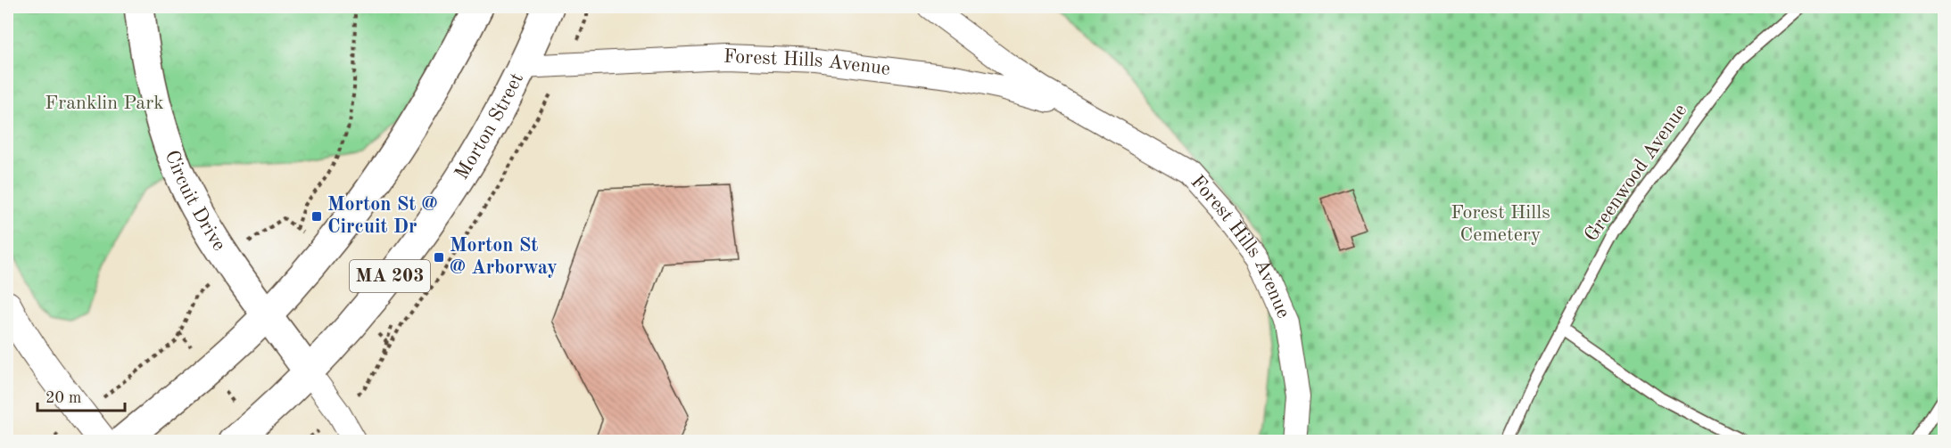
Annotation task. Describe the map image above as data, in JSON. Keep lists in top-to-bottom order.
{
  "streets": {
    "main road": ["Morton Street", "Circuit Drive", "MA 203"],
    "street": ["Forest Hills Avenue"],
    "lane": ["Greenwood Avenue"]
  },
  "crossings": [
    ["Forest Hills Avenue", "Morton Street"],
    ["Morton Street", "Circuit Drive"],
    ["Morton Street", "MA 203"],
    ["Circuit Drive", "MA 203"]
  ],
  "parks": ["Franklin Park", "Forest Hills Cemetery"],
  "places": {
    "transit": ["Morton St @ Circuit Dr", "Morton St @ Arborway"]
  },
  "scale_bar": "20 m"
}
